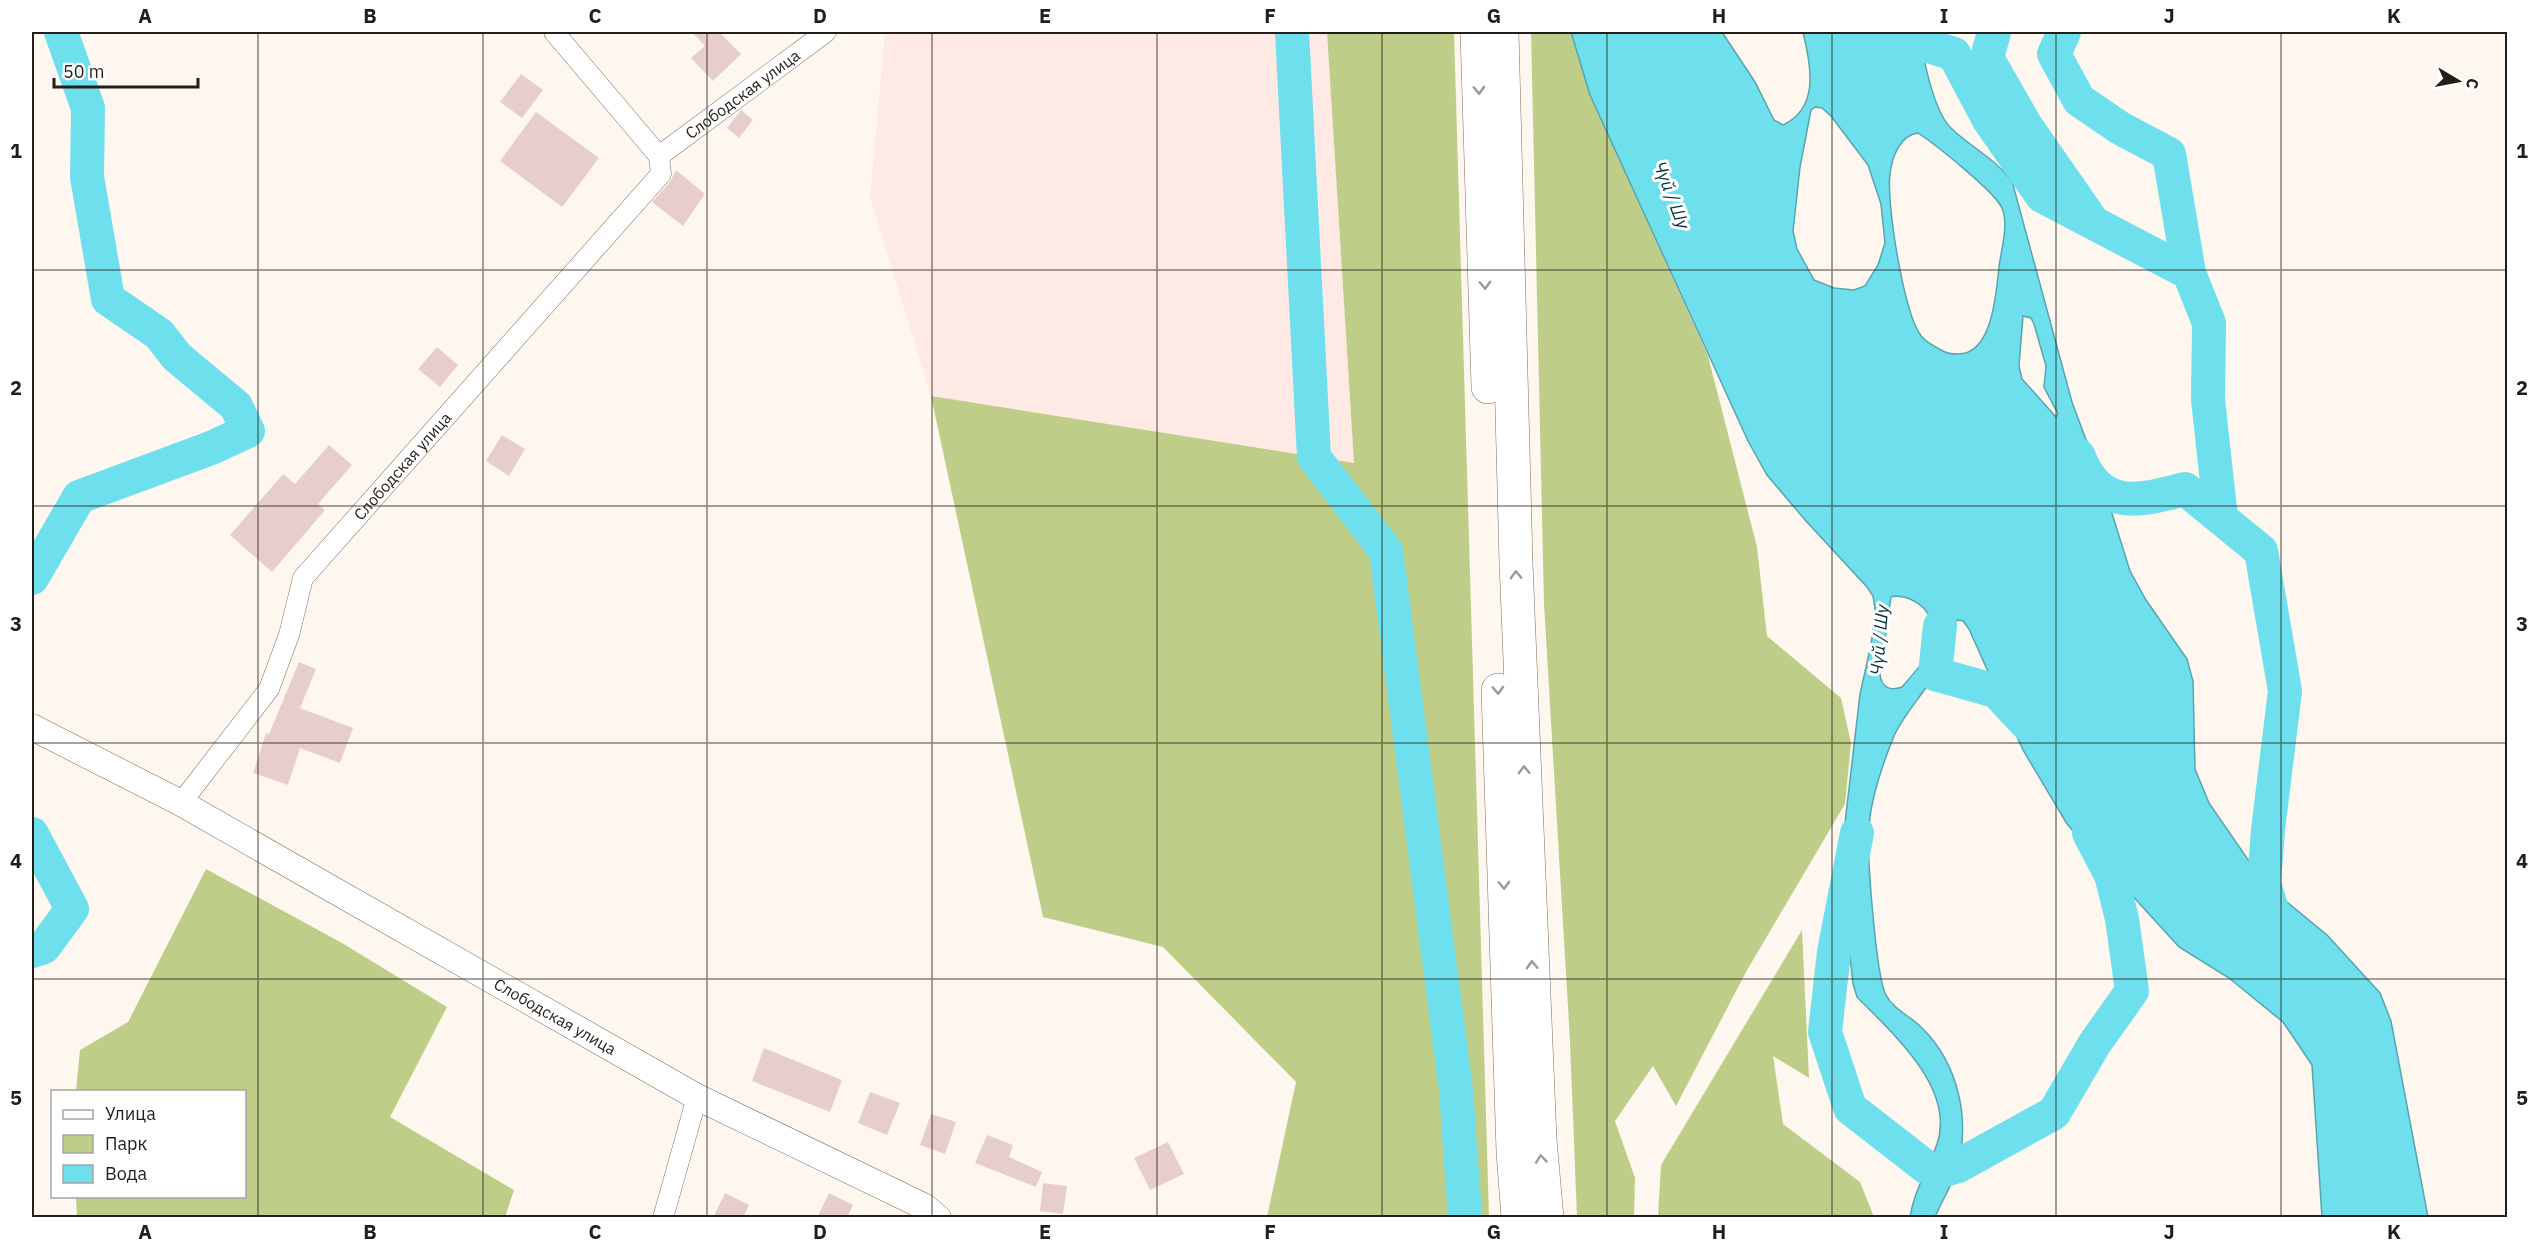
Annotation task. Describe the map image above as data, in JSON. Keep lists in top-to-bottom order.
{
  "streets": {
    "street": ["Слободская улица"]
  },
  "water": ["Чүй / Шу"],
  "legend": ["Улица", "Парк", "Вода"],
  "scale_bar": "50 m",
  "north": "right",
  "grid": {
    "columns": [
      "A",
      "B",
      "C",
      "D",
      "E",
      "F",
      "G",
      "H",
      "I",
      "J",
      "K"
    ],
    "rows": [
      "1",
      "2",
      "3",
      "4",
      "5"
    ]
  }
}
